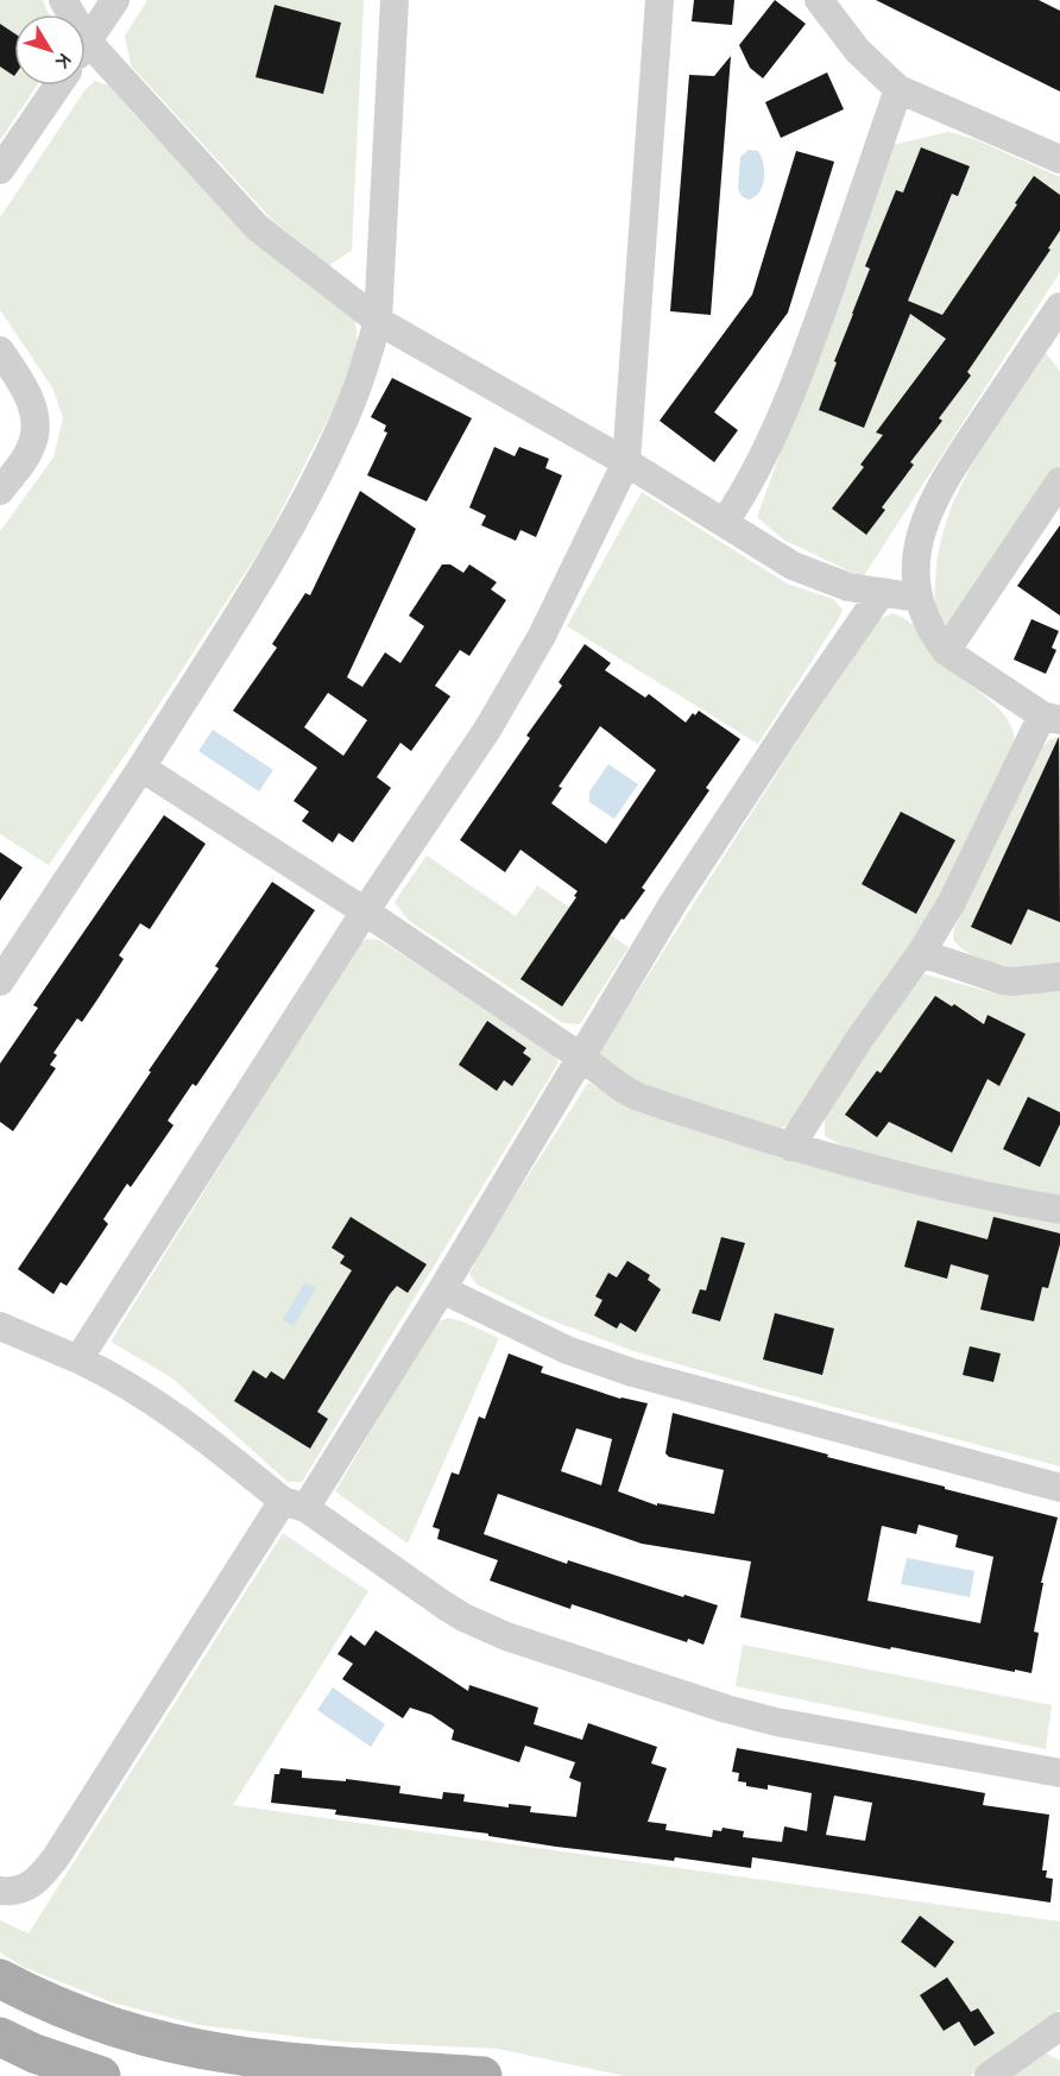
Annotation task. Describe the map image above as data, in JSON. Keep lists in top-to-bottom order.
{
  "north": "bottom right"
}
